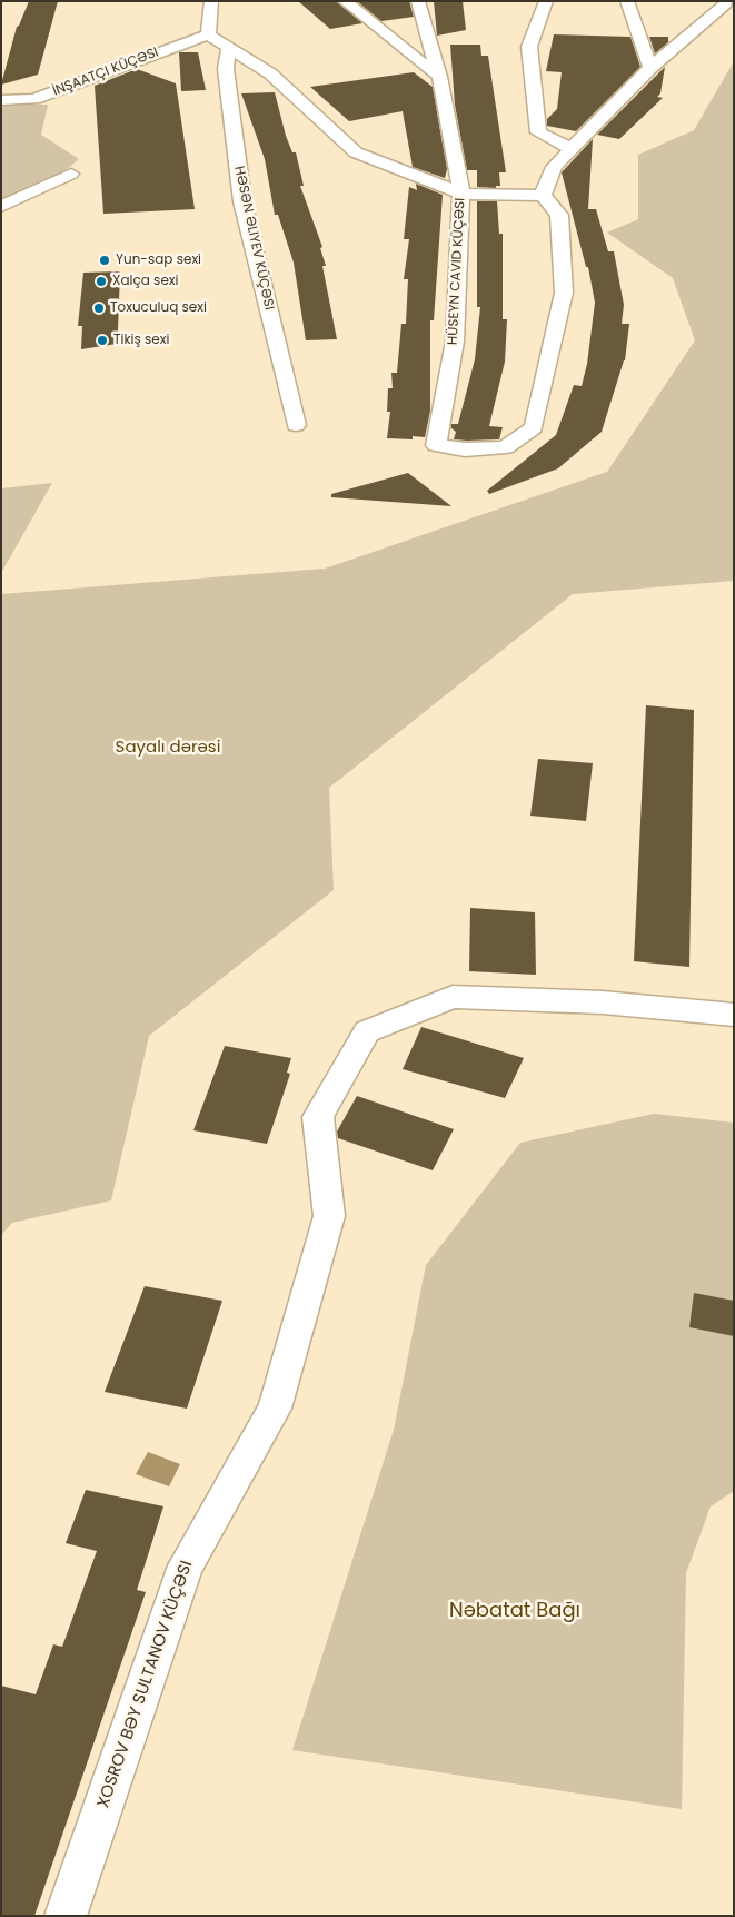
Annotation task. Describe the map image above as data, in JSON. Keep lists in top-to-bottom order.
{
  "streets": {
    "street": ["HƏSƏN ƏLIYEV KÜÇƏSI", "HÜSEYN CAVID KÜÇƏSI", "XOSROV BƏY SULTANOV KÜÇƏSI"]
  },
  "parks": ["Sayalı dərəsi", "Nəbatat Bağı"],
  "places": [
    "Yun-sap sexi",
    "Xalça sexi",
    "Toxuculuq sexi",
    "Tikiş sexi"
  ]
}
